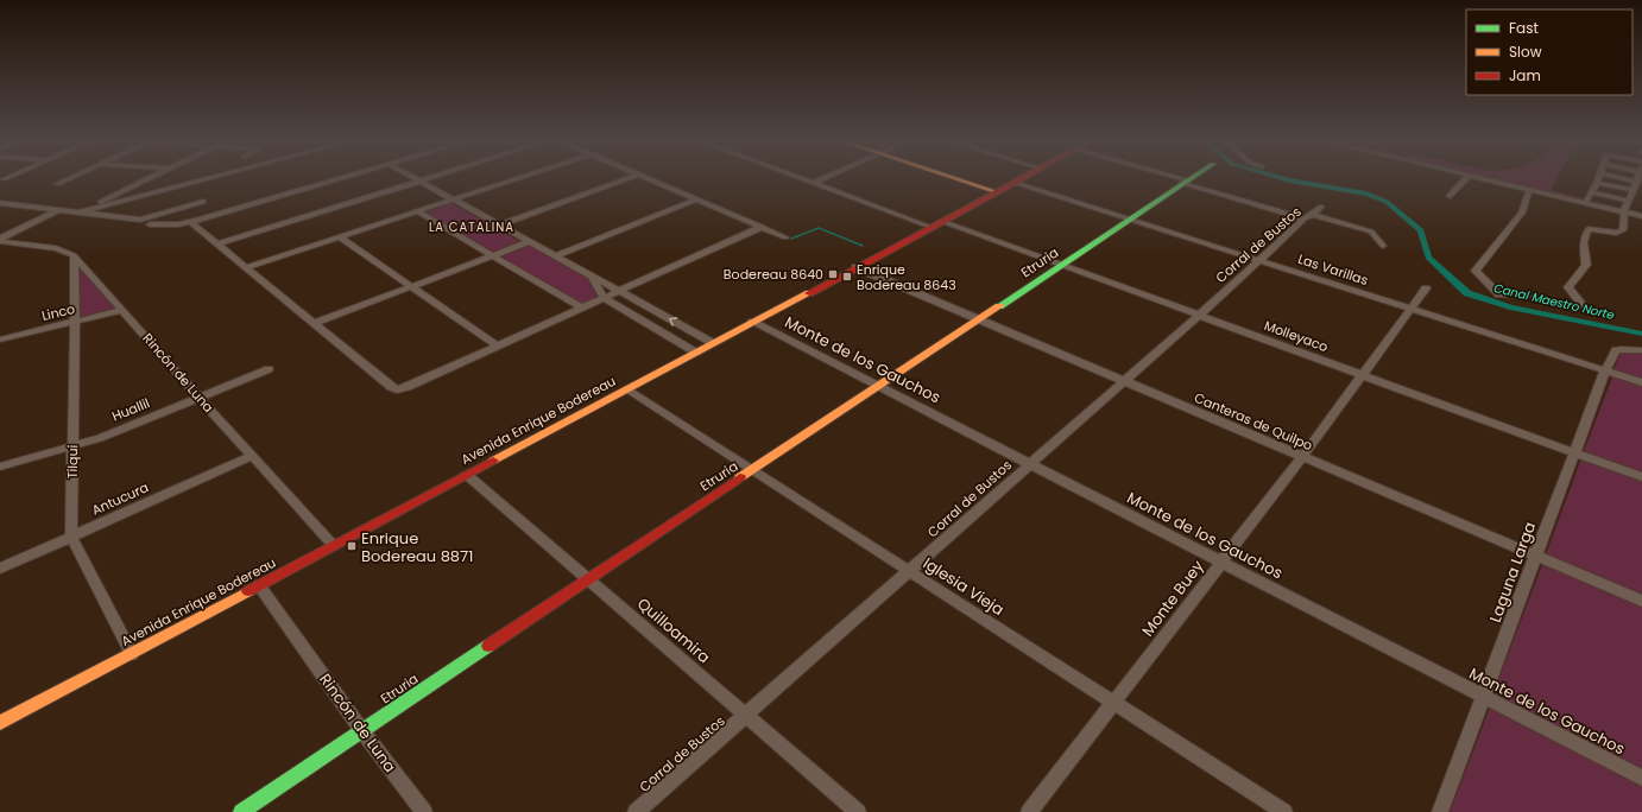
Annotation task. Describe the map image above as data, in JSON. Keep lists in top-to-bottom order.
{
  "streets": {
    "main road": ["Etruria", "Avenida Enrique Bodereau"],
    "street": [
      "Corral de Bustos",
      "Las Varillas",
      "Linco",
      "Molleyaco",
      "Monte de los Gauchos",
      "Rincón de Luna",
      "Huallil",
      "Canteras de Quilpo",
      "Tilqui",
      "Antucura",
      "Laguna Larga",
      "Iglesia Vieja",
      "Monte Buey",
      "Quilloamira"
    ]
  },
  "crossings": [
    ["Corral de Bustos", "Las Varillas"],
    ["Corral de Bustos", "Molleyaco"],
    ["Corral de Bustos", "Monte de los Gauchos"],
    ["Corral de Bustos", "Canteras de Quilpo"],
    ["Corral de Bustos", "Iglesia Vieja"],
    ["Corral de Bustos", "Quilloamira"],
    ["Etruria", "Las Varillas"],
    ["Etruria", "Molleyaco"],
    ["Etruria", "Monte de los Gauchos"],
    ["Etruria", "Rincón de Luna"],
    ["Etruria", "Canteras de Quilpo"],
    ["Etruria", "Iglesia Vieja"],
    ["Etruria", "Quilloamira"],
    ["Las Varillas", "Avenida Enrique Bodereau"],
    ["Las Varillas", "Laguna Larga"],
    ["Las Varillas", "Monte Buey"],
    ["Linco", "Rincón de Luna"],
    ["Linco", "Tilqui"],
    ["Molleyaco", "Avenida Enrique Bodereau"],
    ["Molleyaco", "Laguna Larga"],
    ["Molleyaco", "Monte Buey"],
    ["Monte de los Gauchos", "Avenida Enrique Bodereau"],
    ["Monte de los Gauchos", "Laguna Larga"],
    ["Monte de los Gauchos", "Monte Buey"],
    ["Rincón de Luna", "Huallil"],
    ["Rincón de Luna", "Avenida Enrique Bodereau"],
    ["Rincón de Luna", "Tilqui"],
    ["Rincón de Luna", "Antucura"],
    ["Huallil", "Tilqui"],
    ["Avenida Enrique Bodereau", "Canteras de Quilpo"],
    ["Avenida Enrique Bodereau", "Tilqui"],
    ["Avenida Enrique Bodereau", "Iglesia Vieja"],
    ["Avenida Enrique Bodereau", "Quilloamira"],
    ["Canteras de Quilpo", "Laguna Larga"],
    ["Canteras de Quilpo", "Monte Buey"],
    ["Tilqui", "Antucura"],
    ["Iglesia Vieja", "Monte Buey"]
  ],
  "districts": ["LA CATALINA"],
  "water": ["Canal Maestro Norte"],
  "places": {
    "transit": ["Bodereau 8640", "Enrique Bodereau 8643", "Enrique Bodereau 8871"]
  },
  "legend": ["Fast", "Slow", "Jam"]
}
